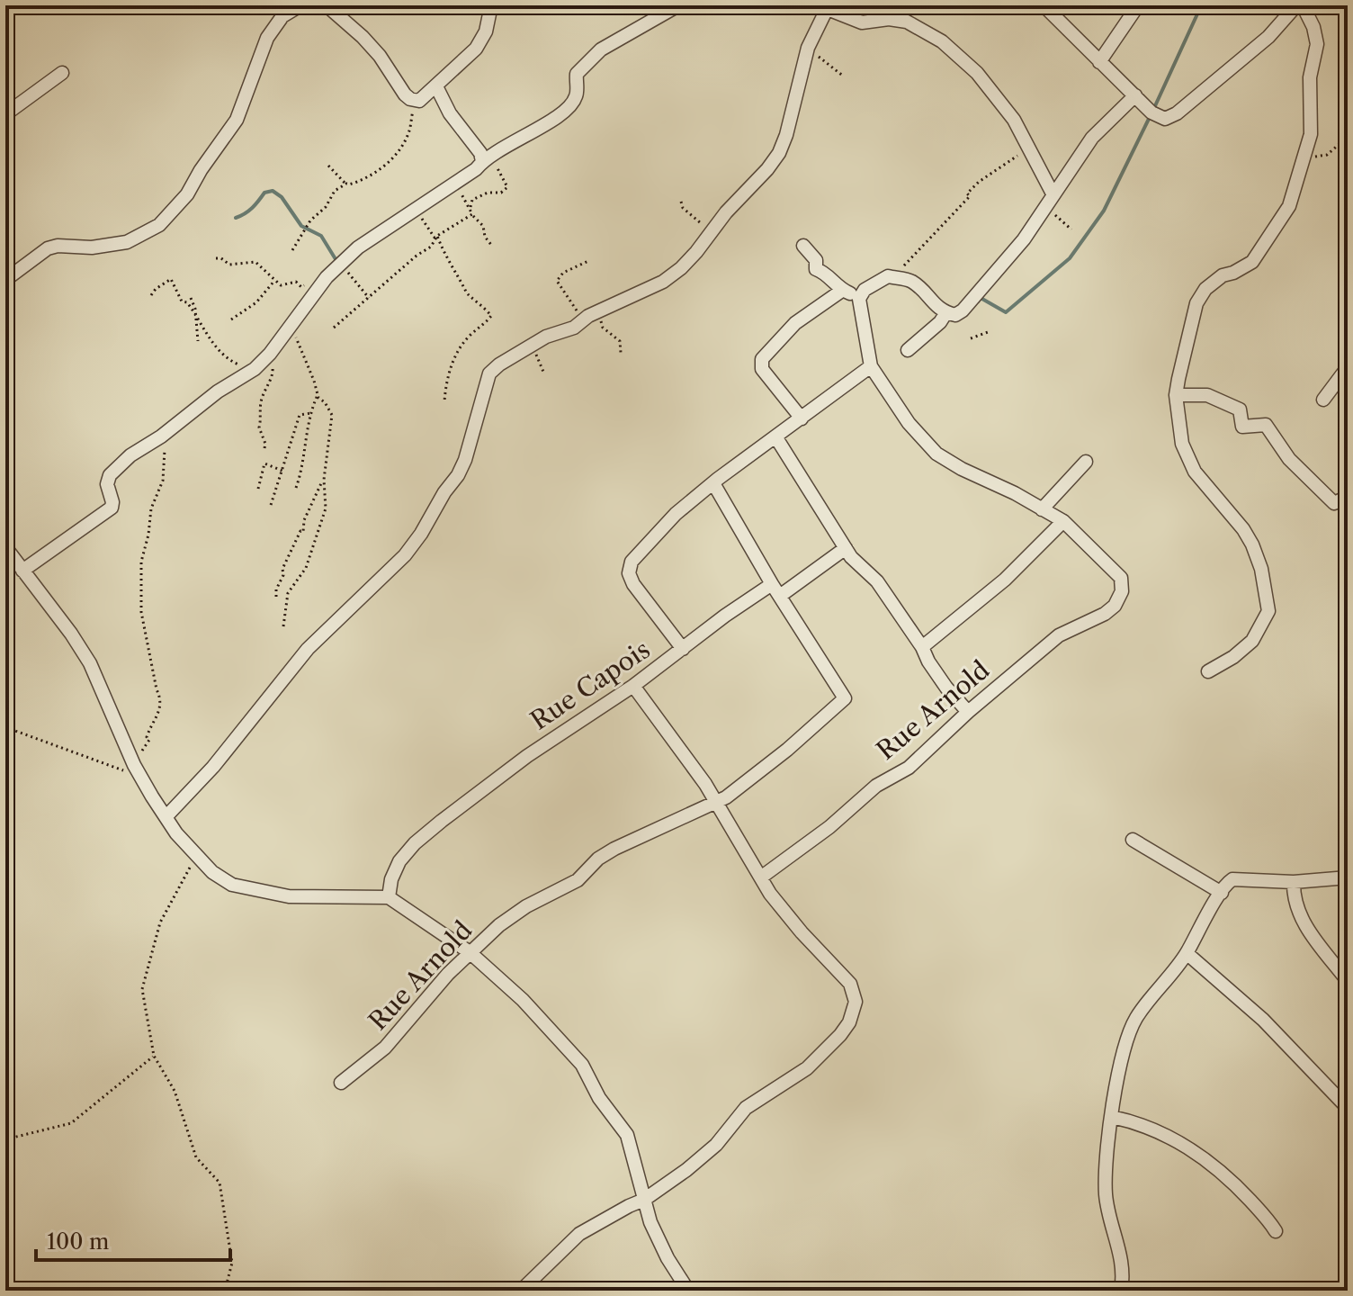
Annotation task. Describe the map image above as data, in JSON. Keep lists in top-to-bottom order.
{
  "streets": {
    "street": ["Rue Capois", "Rue Arnold"]
  },
  "crossings": [
    ["Rue Capois", "Rue Arnold"]
  ],
  "scale_bar": "100 m"
}
